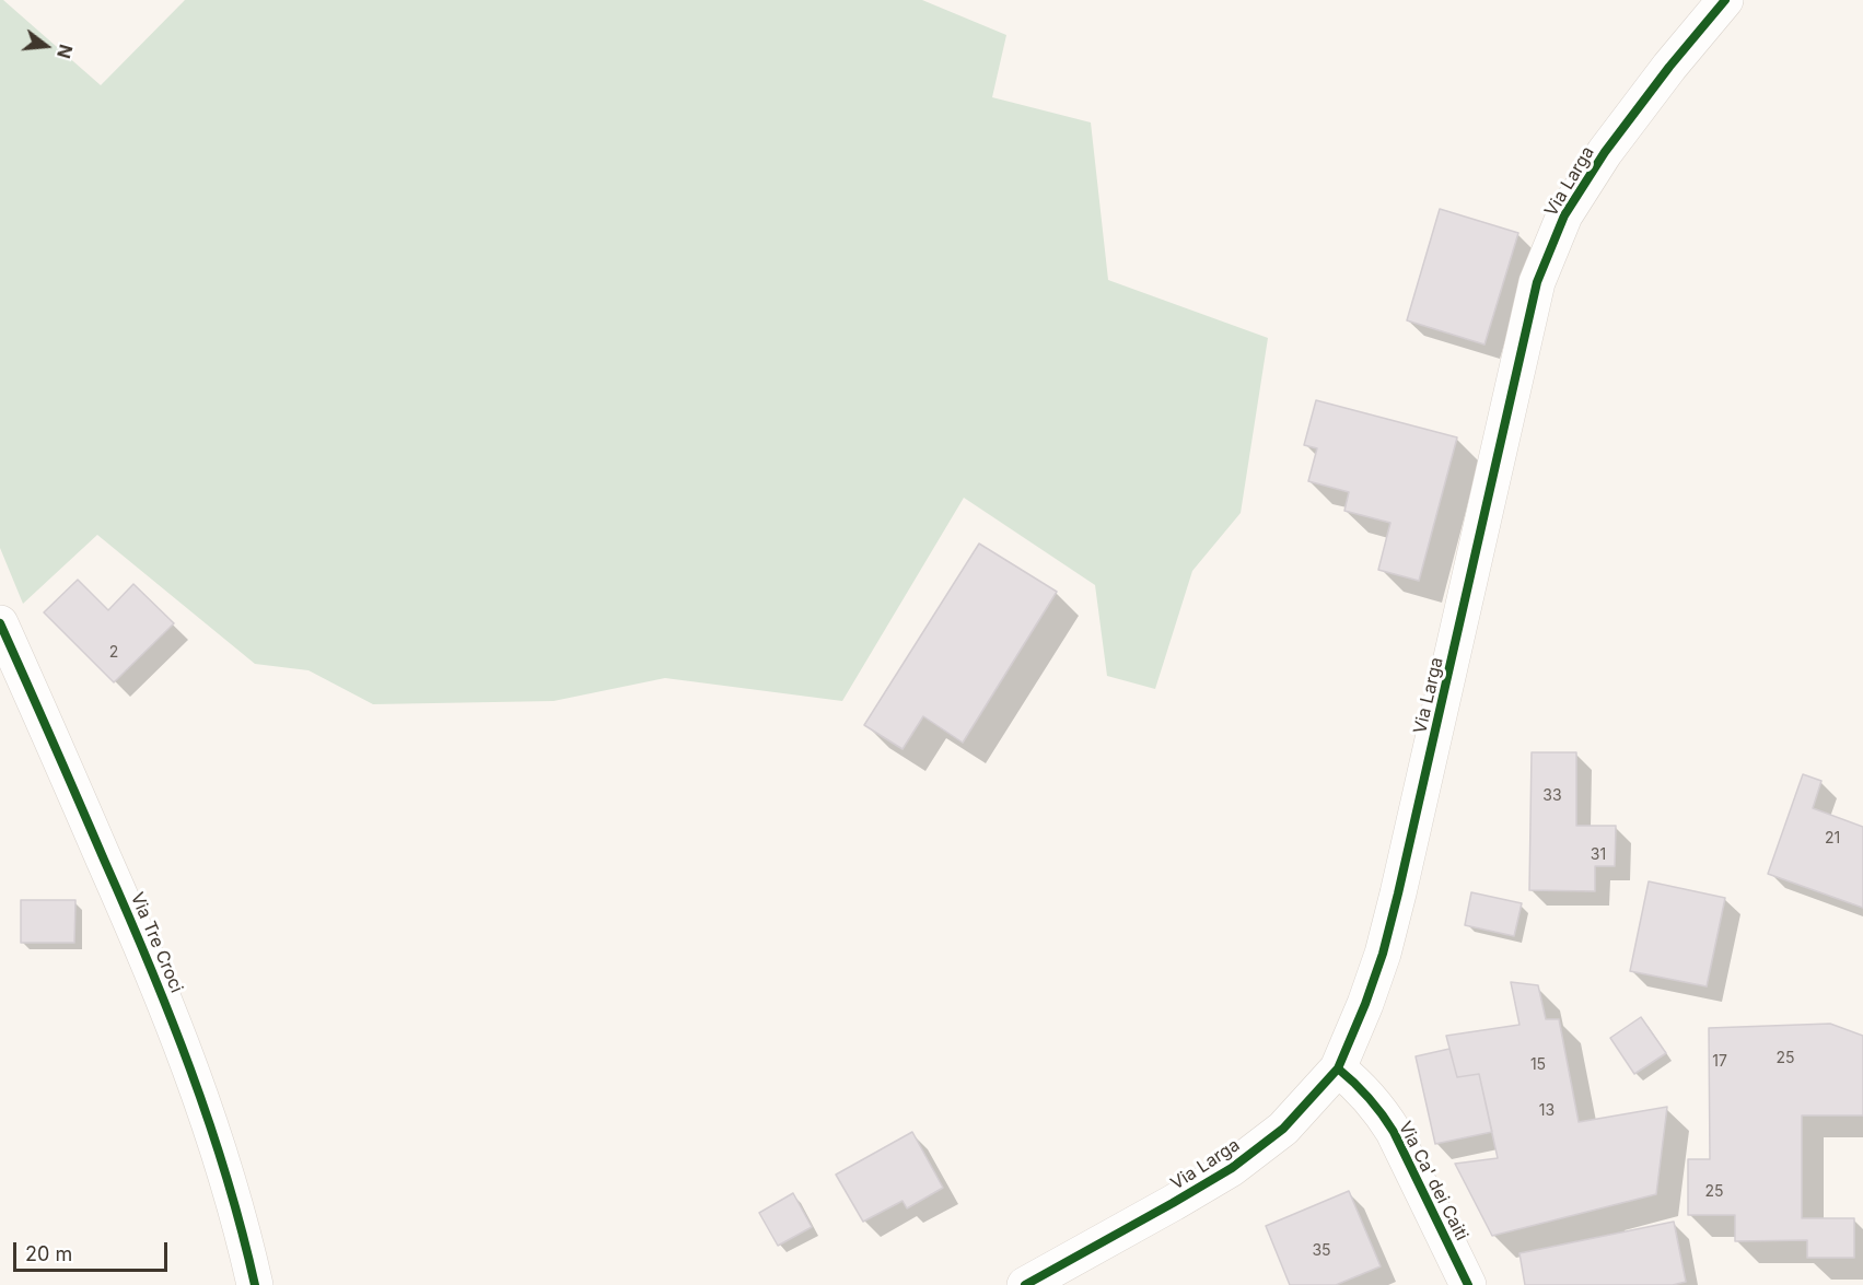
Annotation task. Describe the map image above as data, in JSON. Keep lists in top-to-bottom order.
{
  "streets": {
    "street": ["Via Larga", "Via Tre Croci", "Via Ca' dei Caiti"]
  },
  "crossings": [
    ["Via Larga", "Via Ca' dei Caiti"]
  ],
  "house_numbers": [
    "2",
    "33",
    "21",
    "31",
    "25",
    "17",
    "15",
    "13",
    "25",
    "35"
  ],
  "scale_bar": "20 m",
  "north": "right"
}
